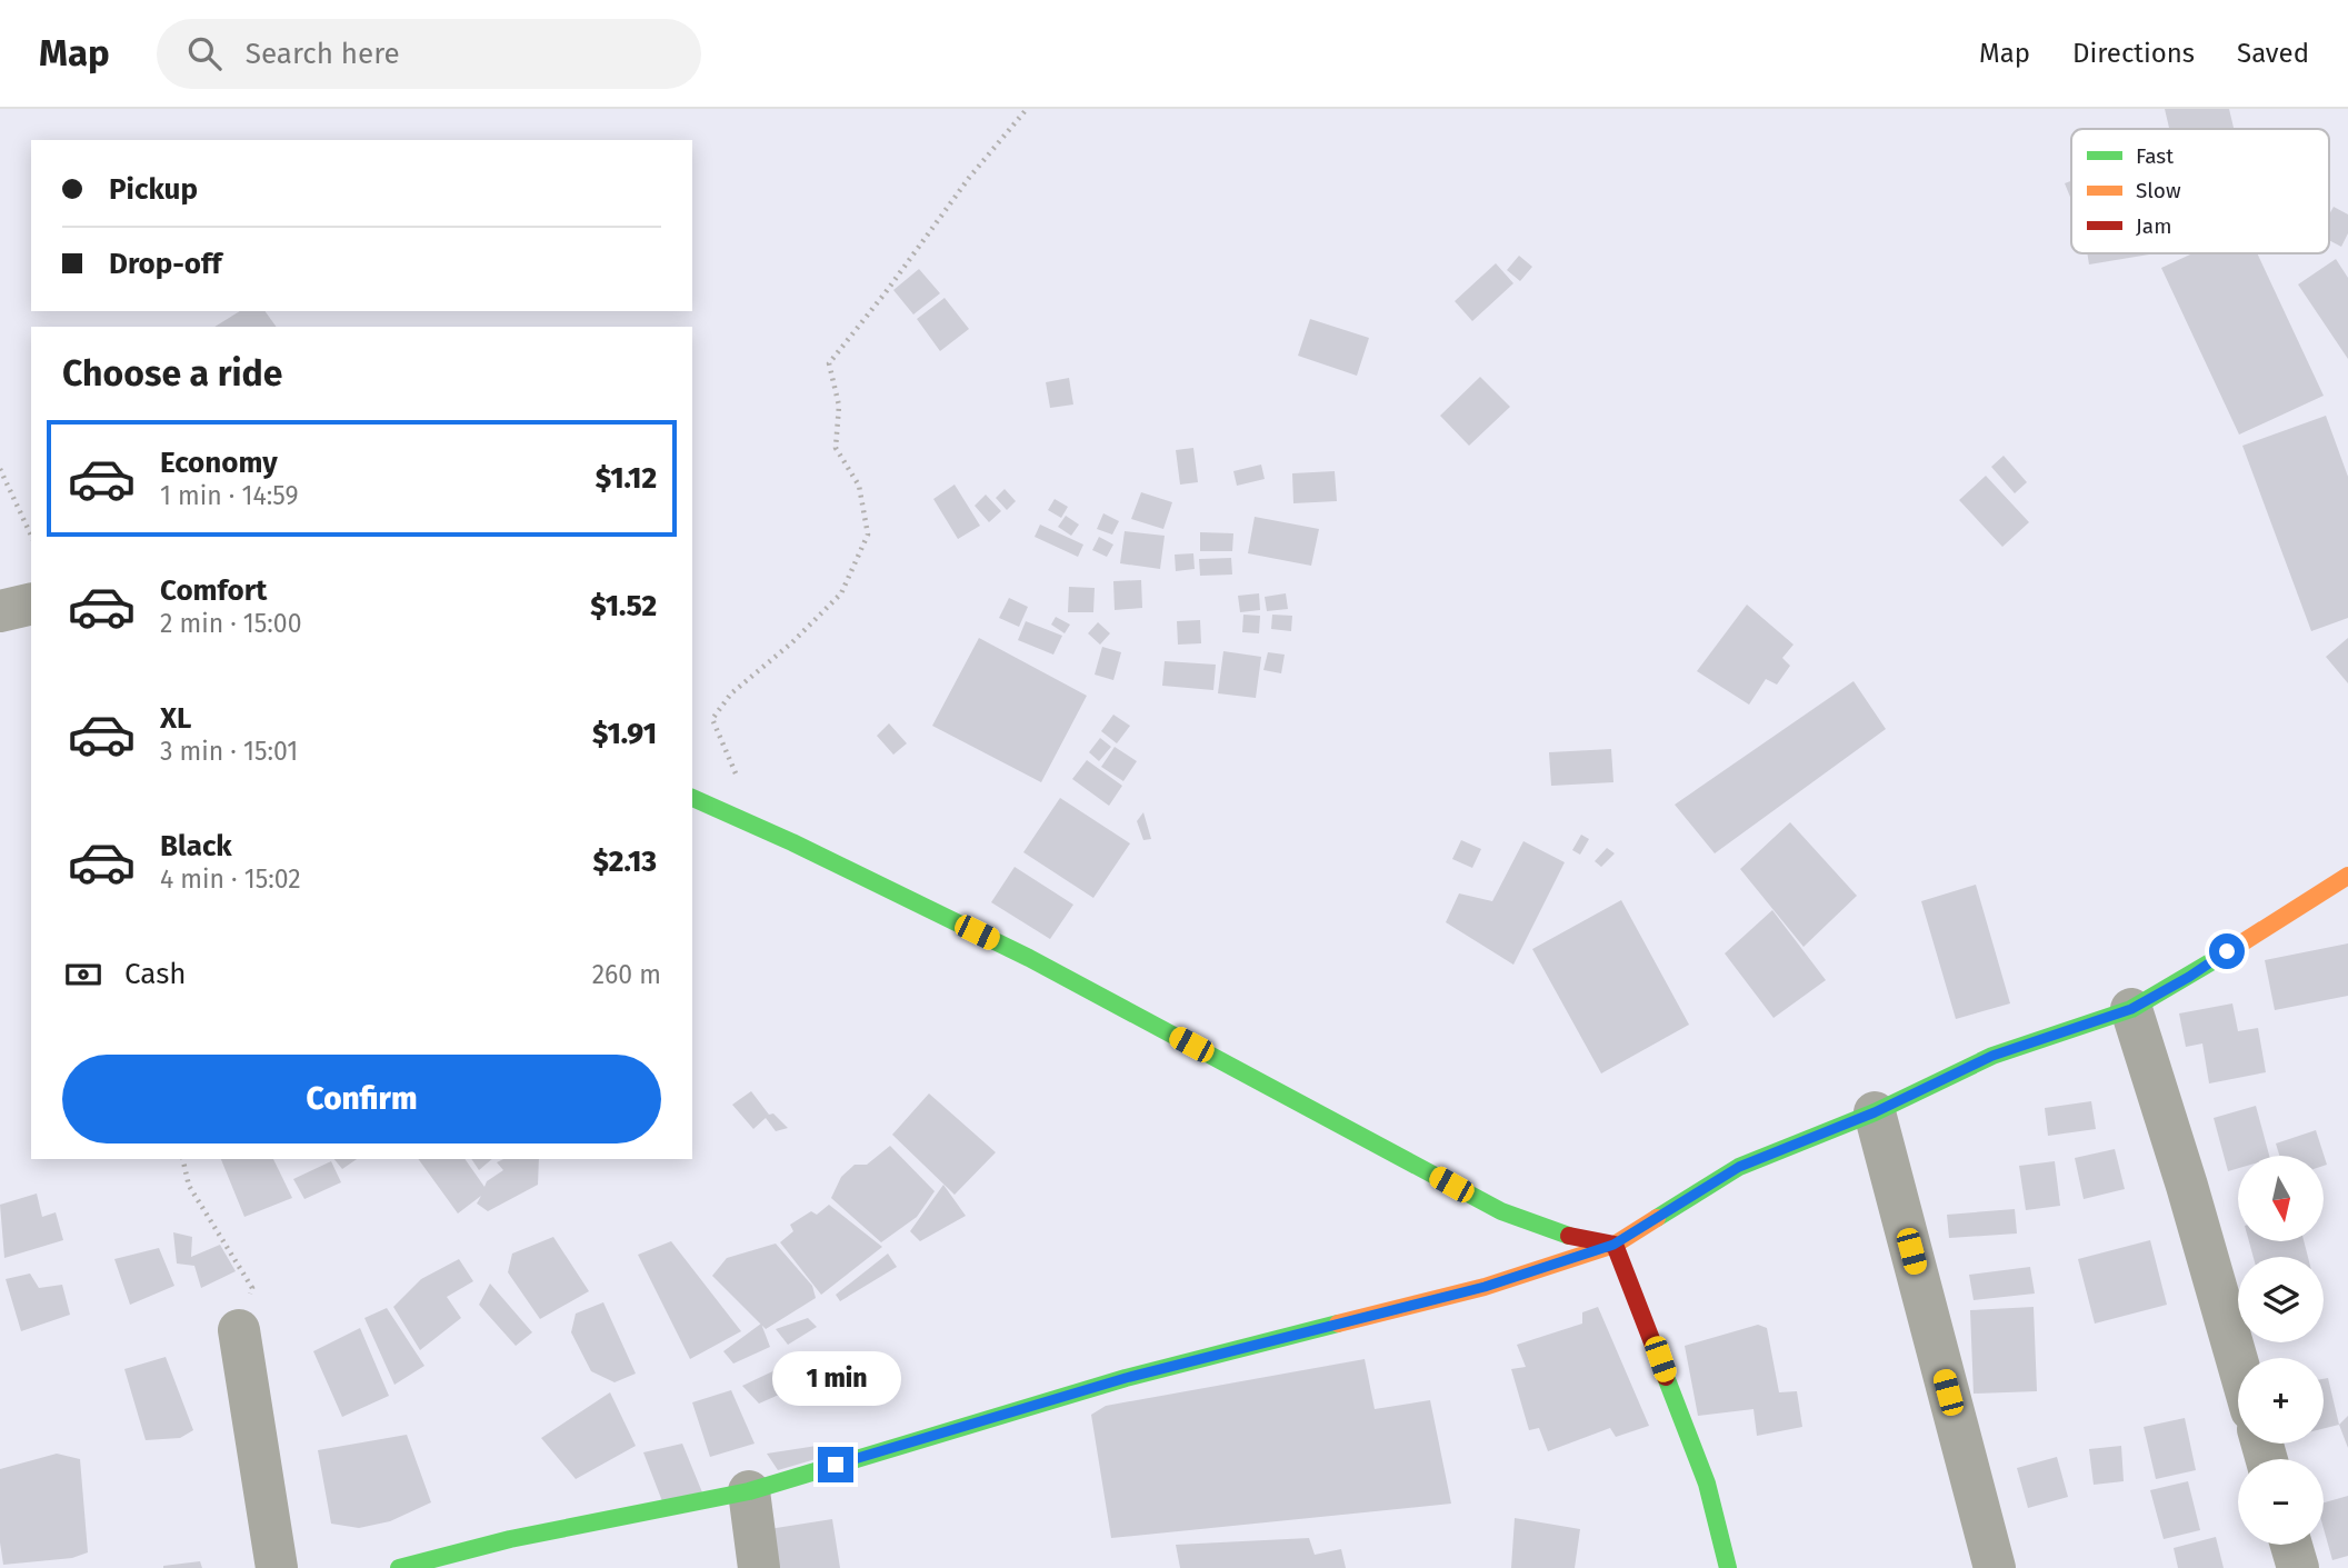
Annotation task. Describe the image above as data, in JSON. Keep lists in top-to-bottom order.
{
  "legend": ["Fast", "Slow", "Jam"],
  "north": "bottom",
  "page": {
    "header": "Map",
    "search": "Search here",
    "nav": ["Map", "Directions", "Saved"],
    "banner": ["Pickup", "Drop-off"],
    "heading": "Choose a ride",
    "list": [
      {
        "name": "Economy",
        "note": "1 min · 14:59",
        "value": "$1.12"
      },
      {
        "name": "Comfort",
        "note": "2 min · 15:00",
        "value": "$1.52"
      },
      {
        "name": "XL",
        "note": "3 min · 15:01",
        "value": "$1.91"
      },
      {
        "name": "Black",
        "note": "4 min · 15:02",
        "value": "$2.13"
      }
    ],
    "pay": ["Cash", "260 m"],
    "buttons": "Confirm",
    "map_buttons": ["+", "−"],
    "bubble": "1 min"
  }
}
